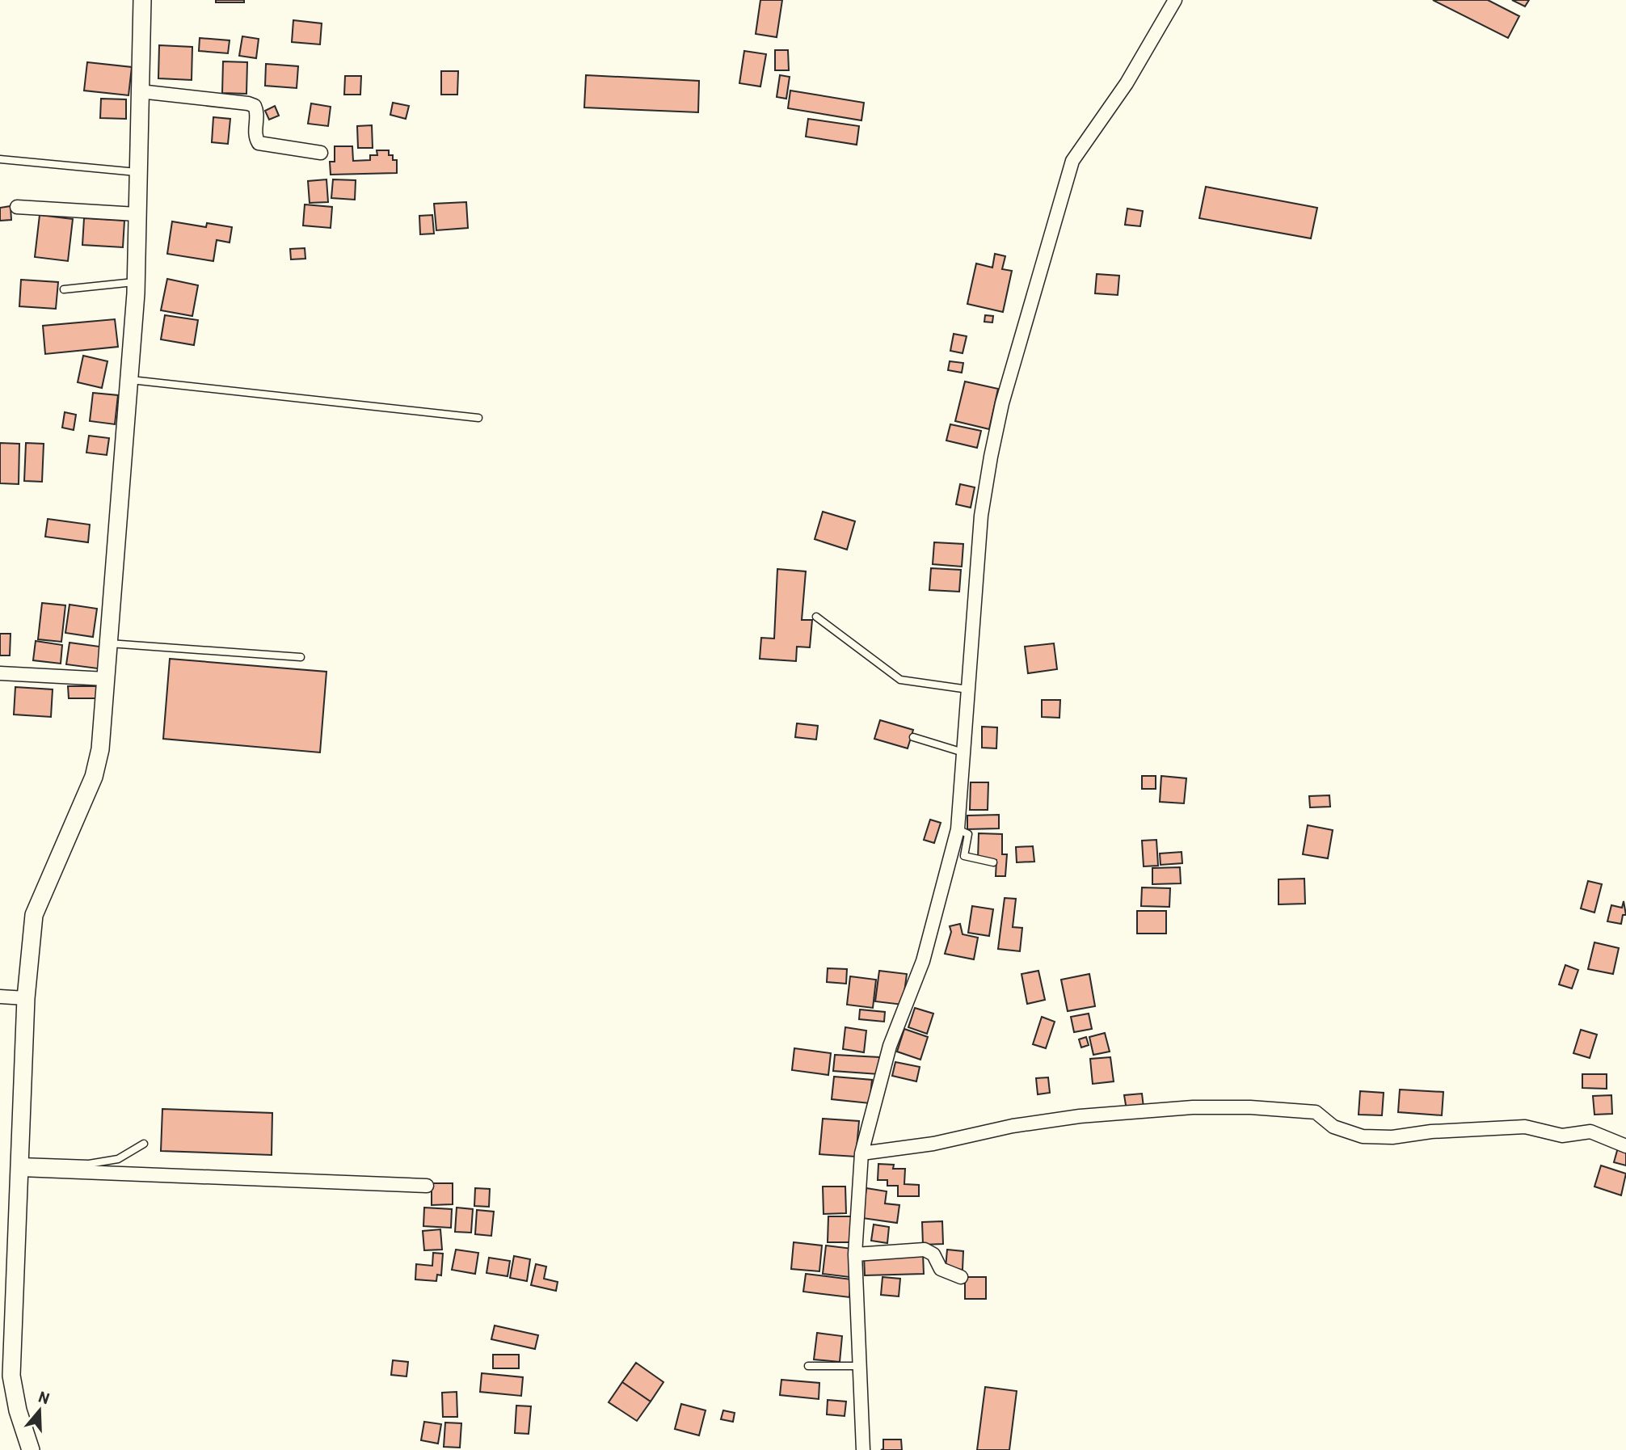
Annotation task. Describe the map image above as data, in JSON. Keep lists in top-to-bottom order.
{
  "north": "top"
}
